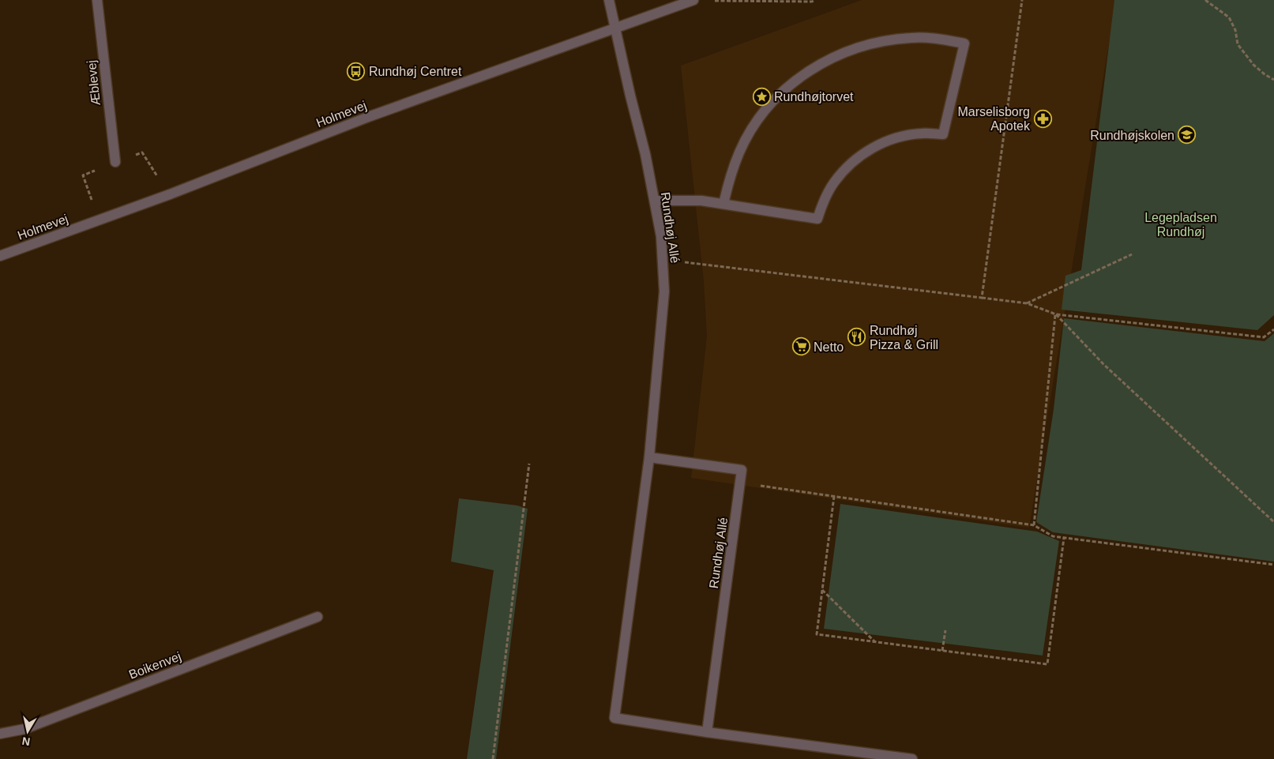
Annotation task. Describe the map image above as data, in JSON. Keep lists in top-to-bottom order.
{
  "streets": {
    "street": [
      "Æblevej",
      "Holmevej",
      "Rundhøj Allé",
      "Boikenvej"
    ]
  },
  "crossings": [
    ["Holmevej", "Rundhøj Allé"]
  ],
  "parks": ["Legepladsen Rundhøj"],
  "places": {
    "bus stop": ["Rundhøj Centret"],
    "place": ["Rundhøjtorvet"],
    "pharmacy": ["Marselisborg Apotek"],
    "school or university": ["Rundhøjskolen"],
    "restaurant": ["Rundhøj Pizza & Grill"],
    "supermarket": ["Netto"]
  },
  "north": "bottom"
}
